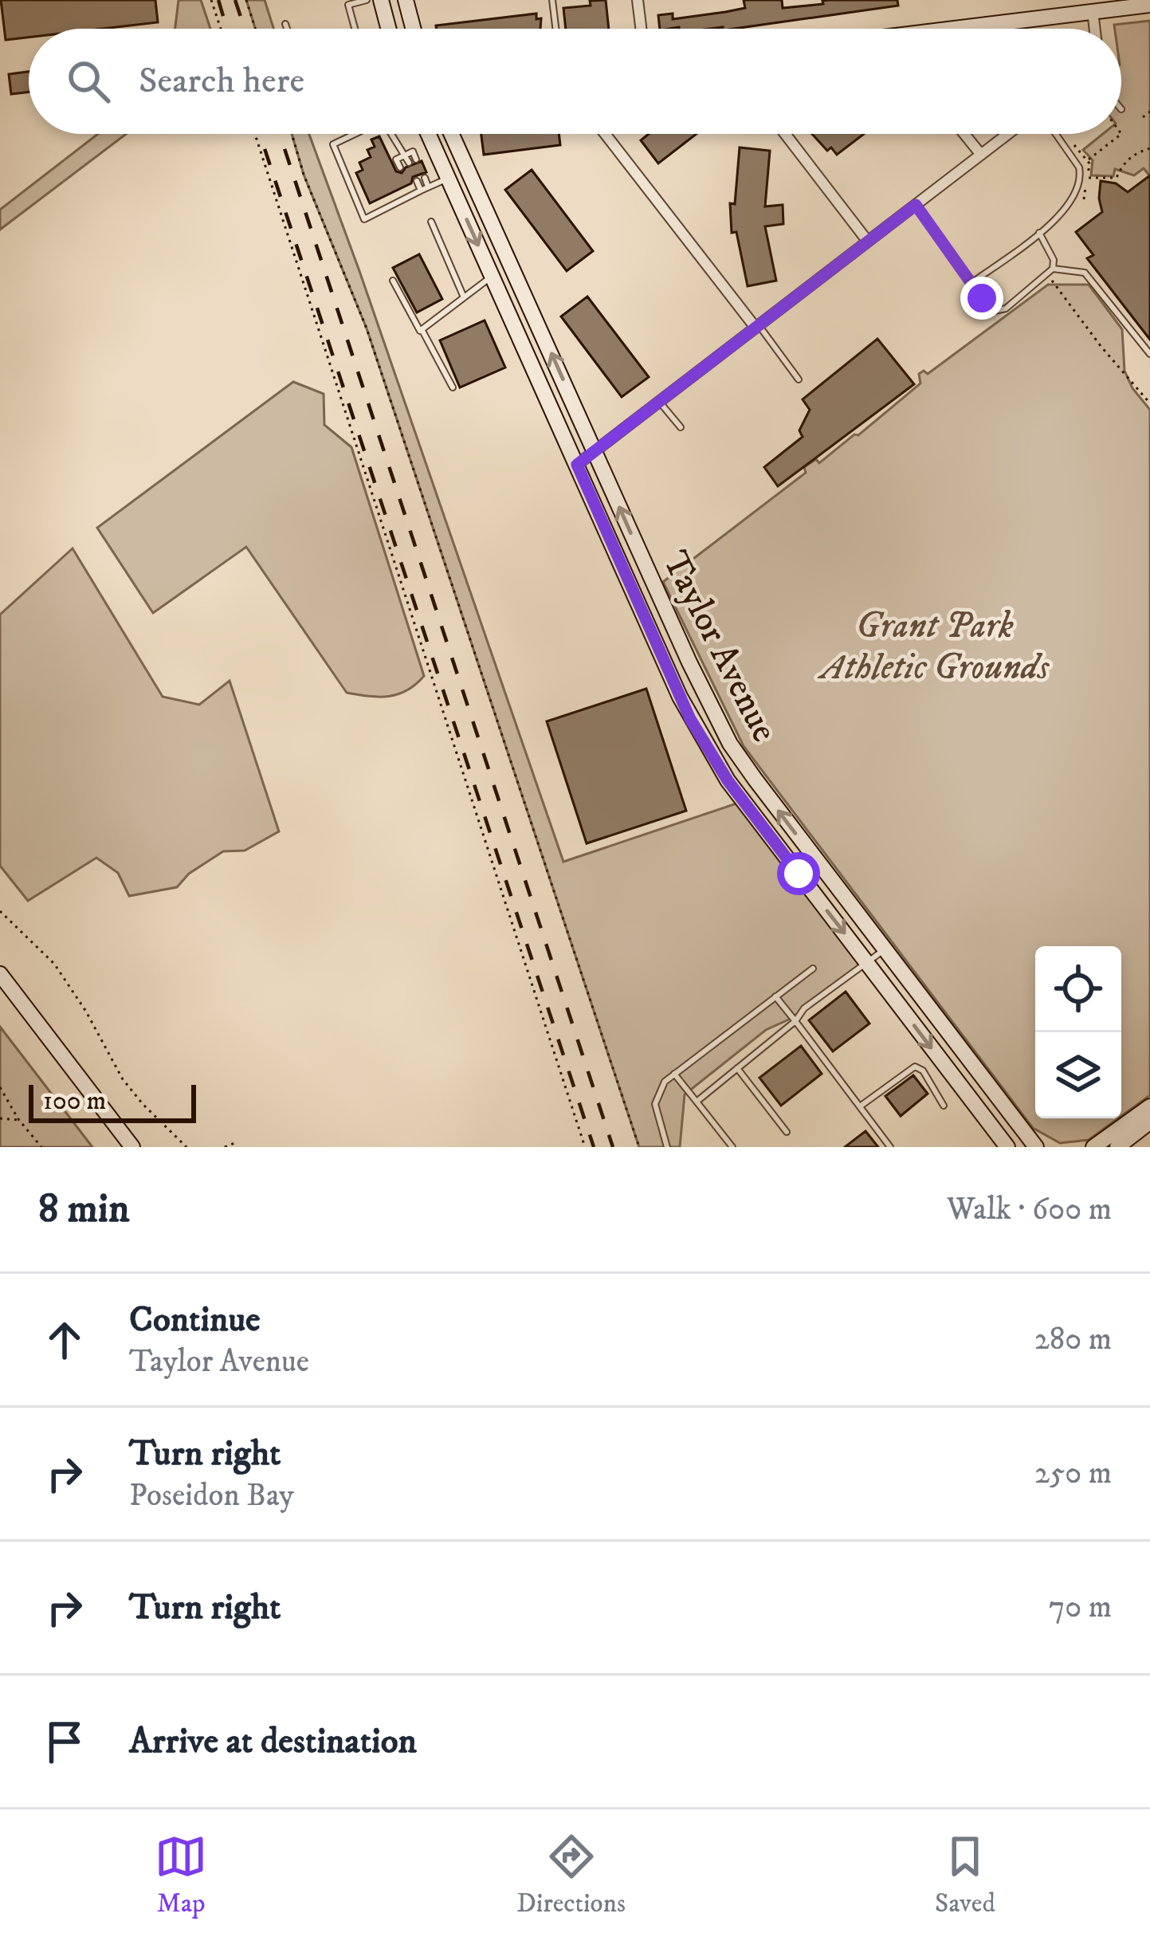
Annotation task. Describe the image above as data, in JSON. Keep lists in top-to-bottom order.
{
  "streets": {
    "main road": ["Taylor Avenue"]
  },
  "parks": ["Grant Park Athletic Grounds"],
  "scale_bar": "100 m",
  "page": {
    "search": "Search here",
    "scale": "100 m",
    "heading": ["8 min", "Walk · 600 m"],
    "list": [
      ["Continue", "Taylor Avenue", "280 m"],
      ["Turn right", "Poseidon Bay", "250 m"],
      ["Turn right", "70 m"],
      "Arrive at destination"
    ],
    "nav": ["Map", "Directions", "Saved"]
  }
}
